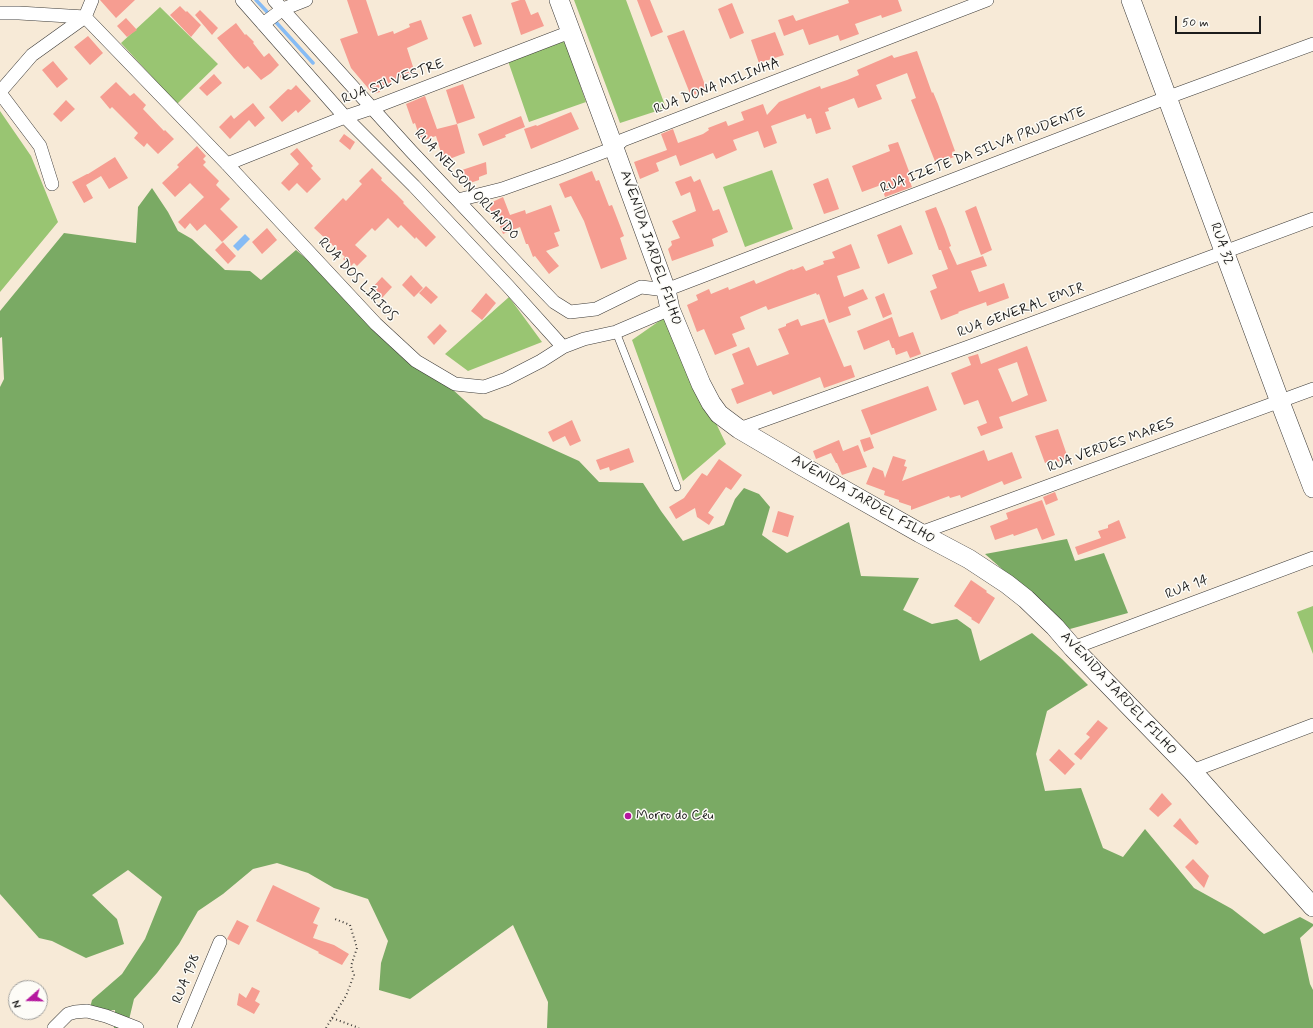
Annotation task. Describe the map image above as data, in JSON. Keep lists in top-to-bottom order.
{
  "streets": {
    "main road": ["RUA 32", "AVENIDA JARDEL FILHO"],
    "street": [
      "RUA SILVESTRE",
      "RUA DONA MILINHA",
      "RUA IZETE DA SILVA PRUDENTE",
      "RUA NELSON ORLANDO",
      "RUA DOS LÍRIOS",
      "RUA GENERAL EMIR",
      "RUA VERDES MARES",
      "RUA 14",
      "RUA 198"
    ]
  },
  "crossings": [
    ["RUA SILVESTRE", "RUA NELSON ORLANDO"],
    ["RUA SILVESTRE", "AVENIDA JARDEL FILHO"],
    ["RUA SILVESTRE", "RUA DOS LÍRIOS"],
    ["RUA DONA MILINHA", "RUA NELSON ORLANDO"],
    ["RUA DONA MILINHA", "AVENIDA JARDEL FILHO"],
    ["RUA IZETE DA SILVA PRUDENTE", "RUA NELSON ORLANDO"],
    ["RUA IZETE DA SILVA PRUDENTE", "RUA 32"],
    ["RUA IZETE DA SILVA PRUDENTE", "AVENIDA JARDEL FILHO"],
    ["RUA NELSON ORLANDO", "AVENIDA JARDEL FILHO"],
    ["RUA 32", "RUA GENERAL EMIR"],
    ["RUA 32", "RUA VERDES MARES"],
    ["AVENIDA JARDEL FILHO", "RUA DOS LÍRIOS"],
    ["AVENIDA JARDEL FILHO", "RUA GENERAL EMIR"],
    ["AVENIDA JARDEL FILHO", "RUA VERDES MARES"],
    ["AVENIDA JARDEL FILHO", "RUA 14"]
  ],
  "places": ["Morro do Céu"],
  "scale_bar": "50 m",
  "north": "left"
}
